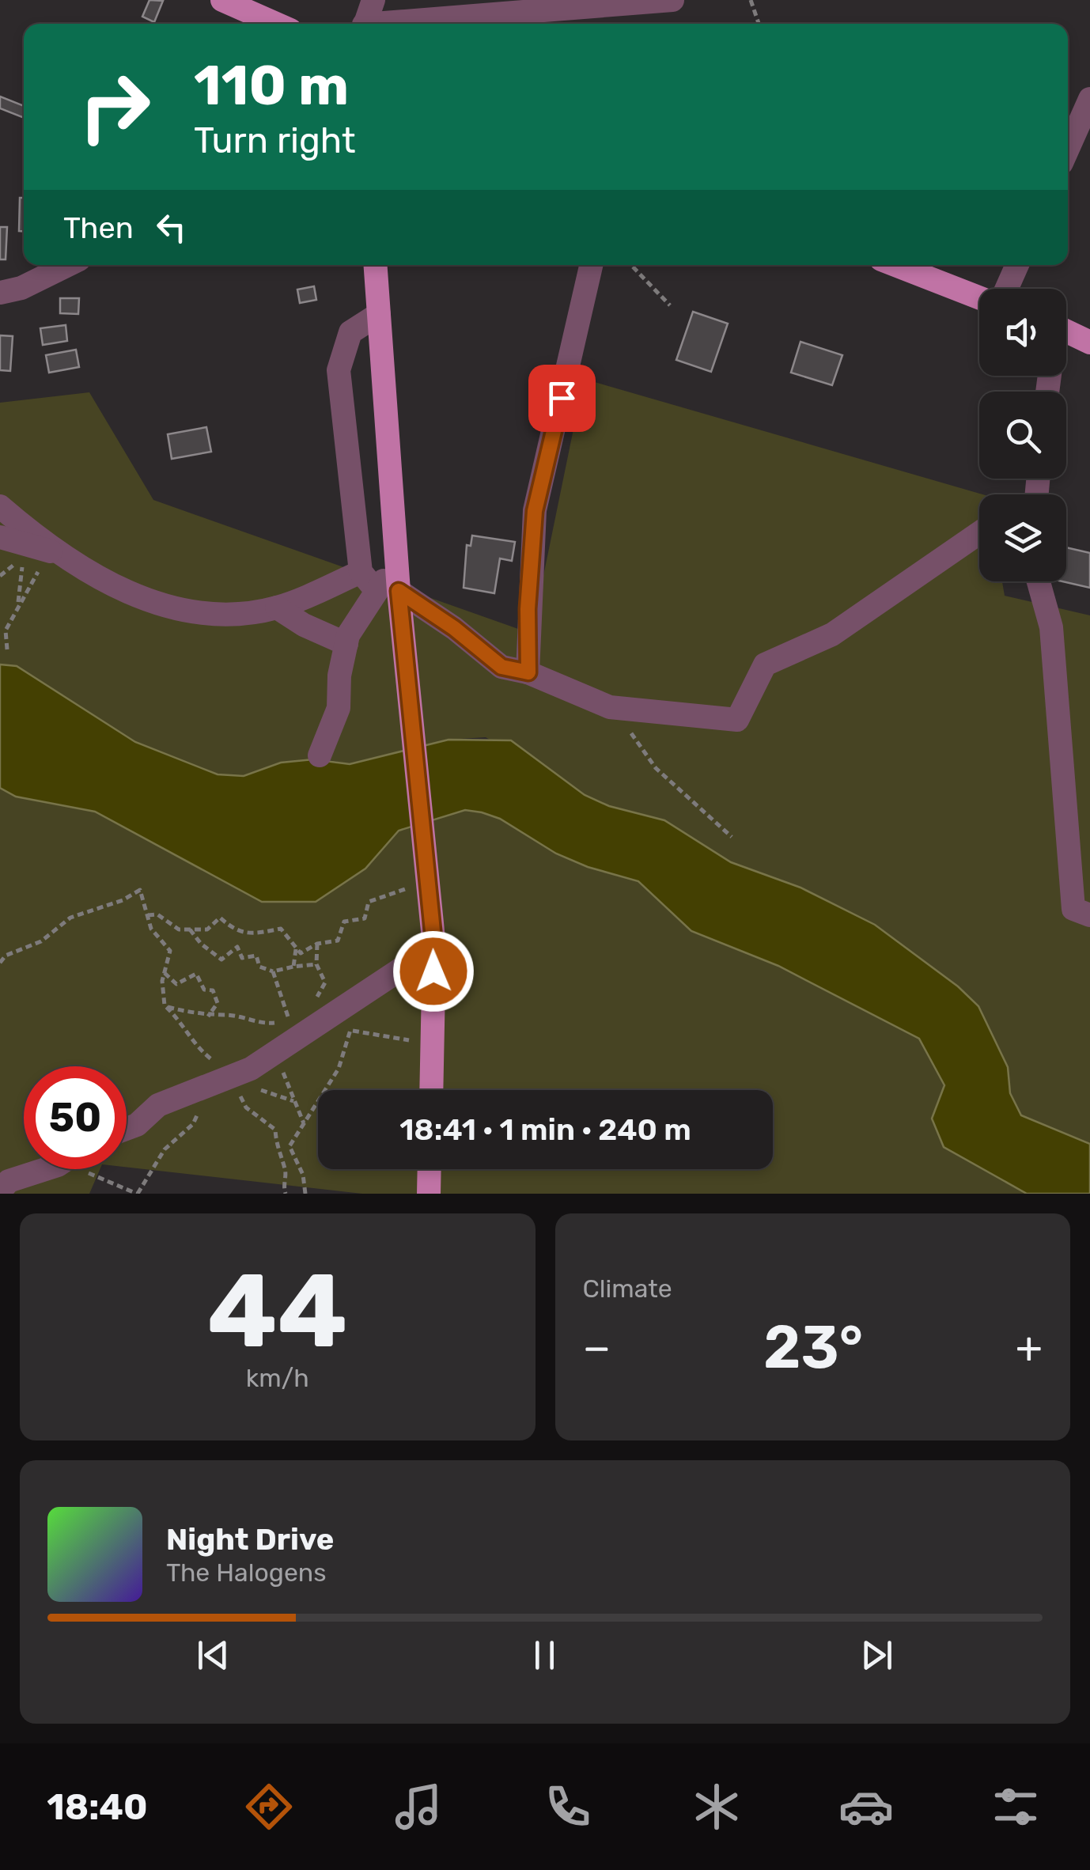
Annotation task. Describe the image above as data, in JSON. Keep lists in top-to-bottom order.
{
  "page": {
    "turn": ["110 m", "Turn right"],
    "then": "Then",
    "limit": "50",
    "trip": "18:41 · 1 min · 240 m",
    "tile": [
      ["44", "km/h"],
      "Climate"
    ],
    "heat": ["−", "23°", "+"],
    "song": ["Night Drive", "The Halogens"],
    "tabs": "18:40"
  }
}
